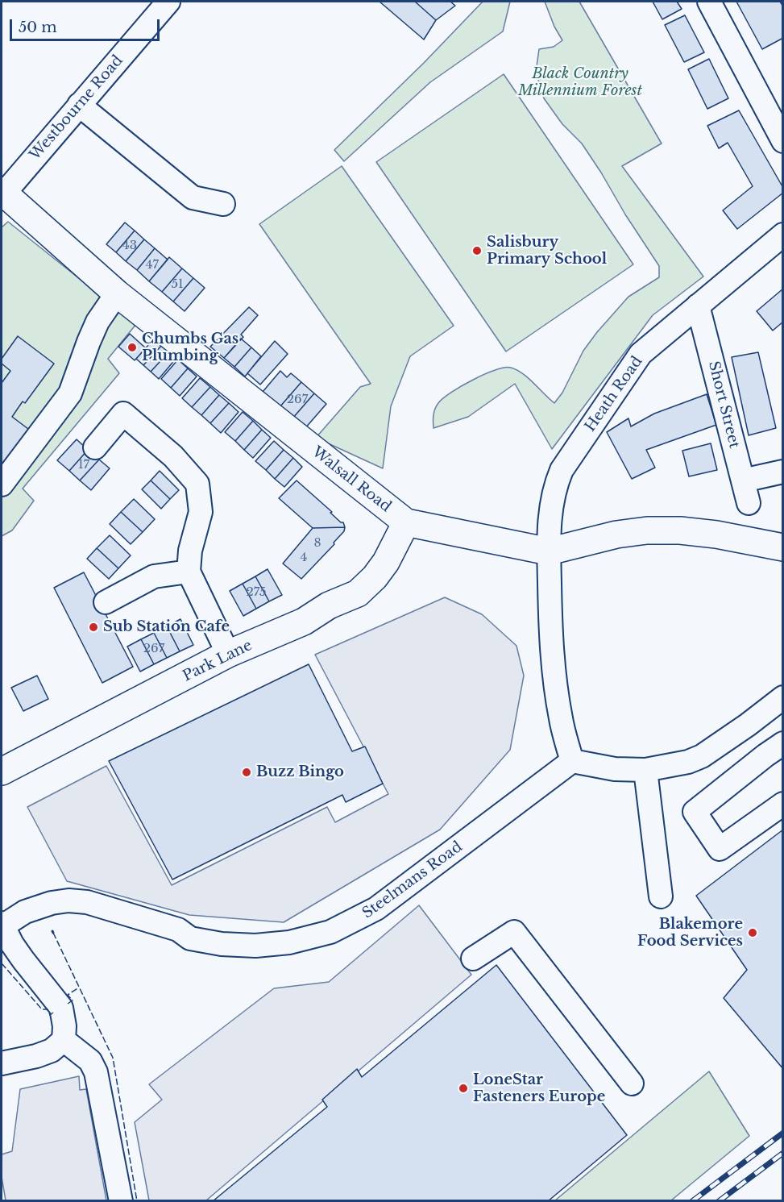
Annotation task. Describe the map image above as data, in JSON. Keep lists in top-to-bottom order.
{
  "streets": {
    "main road": ["Walsall Road", "Park Lane"],
    "street": [
      "Westbourne Road",
      "Heath Road",
      "Short Street",
      "Steelmans Road"
    ]
  },
  "crossings": [
    ["Westbourne Road", "Walsall Road"],
    ["Heath Road", "Short Street"],
    ["Heath Road", "Walsall Road"],
    ["Walsall Road", "Park Lane"]
  ],
  "parks": ["Black Country Millennium Forest"],
  "places": [
    "Salisbury Primary School",
    "Chumbs Gas Plumbing",
    "Sub Station Cafe",
    "Buzz Bingo",
    "Blakemore Food Services",
    "LoneStar Fasteners Europe"
  ],
  "house_numbers": [
    "43",
    "47",
    "51",
    "267",
    "17",
    "8",
    "4",
    "275",
    "267"
  ],
  "scale_bar": "50 m"
}
